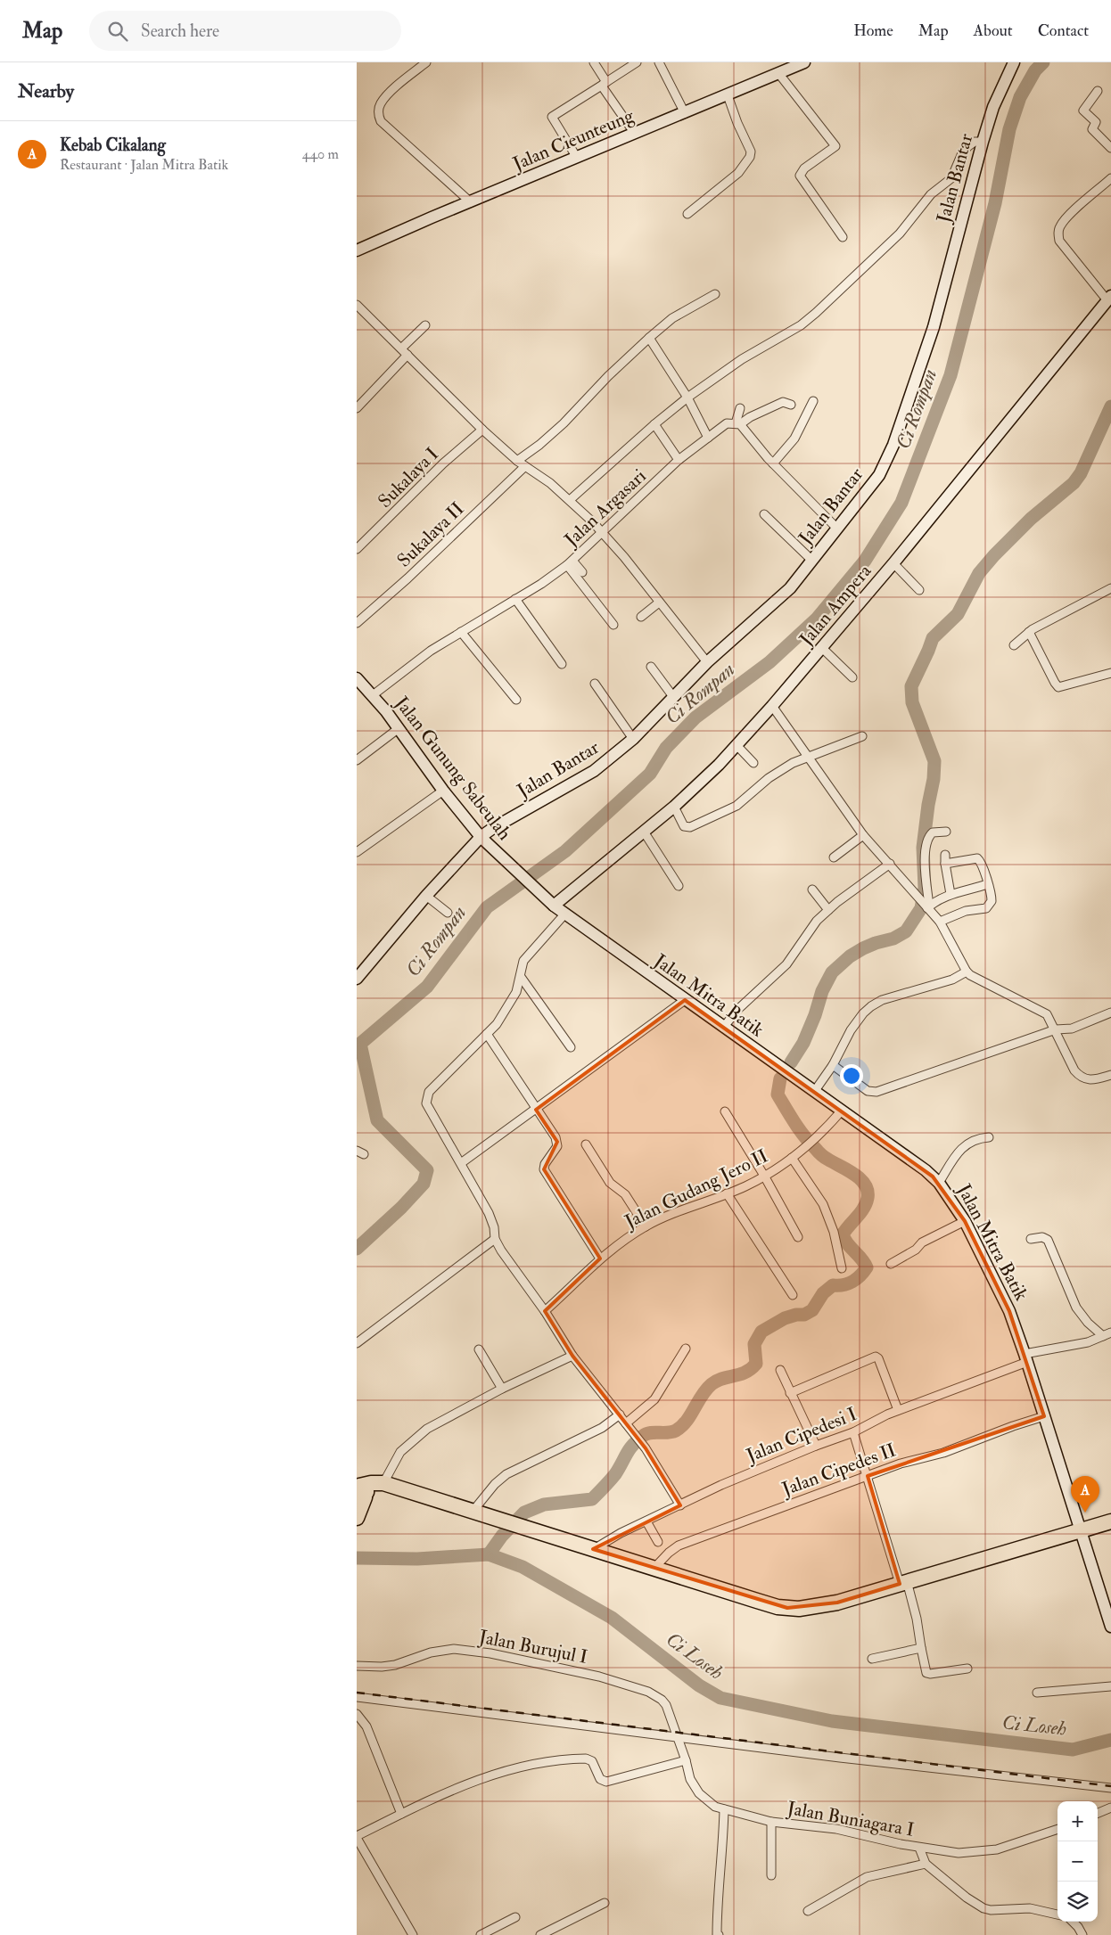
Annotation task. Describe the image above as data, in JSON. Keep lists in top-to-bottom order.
{
  "streets": {
    "street": [
      "Jalan Cieunteung",
      "Jalan Bantar",
      "Sukalaya I",
      "Jalan Argasari",
      "Sukalaya II",
      "Jalan Ampera",
      "Jalan Gunung Sabeulah",
      "Jalan Mitra Batik",
      "Jalan Gudang Jero II",
      "Jalan Cipedesi I",
      "Jalan Cipedes II",
      "Jalan Burujul I",
      "Jalan Buniagara I"
    ]
  },
  "crossings": [
    ["Jalan Bantar", "Jalan Gunung Sabeulah"],
    ["Jalan Argasari", "Jalan Gunung Sabeulah"],
    ["Jalan Ampera", "Jalan Gunung Sabeulah"],
    ["Jalan Gunung Sabeulah", "Jalan Mitra Batik"],
    ["Jalan Mitra Batik", "Jalan Gudang Jero II"],
    ["Jalan Mitra Batik", "Jalan Cipedesi I"],
    ["Jalan Mitra Batik", "Jalan Cipedes II"],
    ["Jalan Burujul I", "Jalan Buniagara I"]
  ],
  "water": ["Ci Rompan", "Ci Loseh"],
  "page": {
    "header": "Map",
    "search": "Search here",
    "nav": [
      "Home",
      "Map",
      "About",
      "Contact"
    ],
    "heading": "Nearby",
    "list": [
      {
        "mark": "A",
        "name": "Kebab Cikalang",
        "note": "Restaurant · Jalan Mitra Batik",
        "value": "440 m"
      }
    ],
    "pins": "A",
    "map_buttons": ["+", "−"]
  }
}
